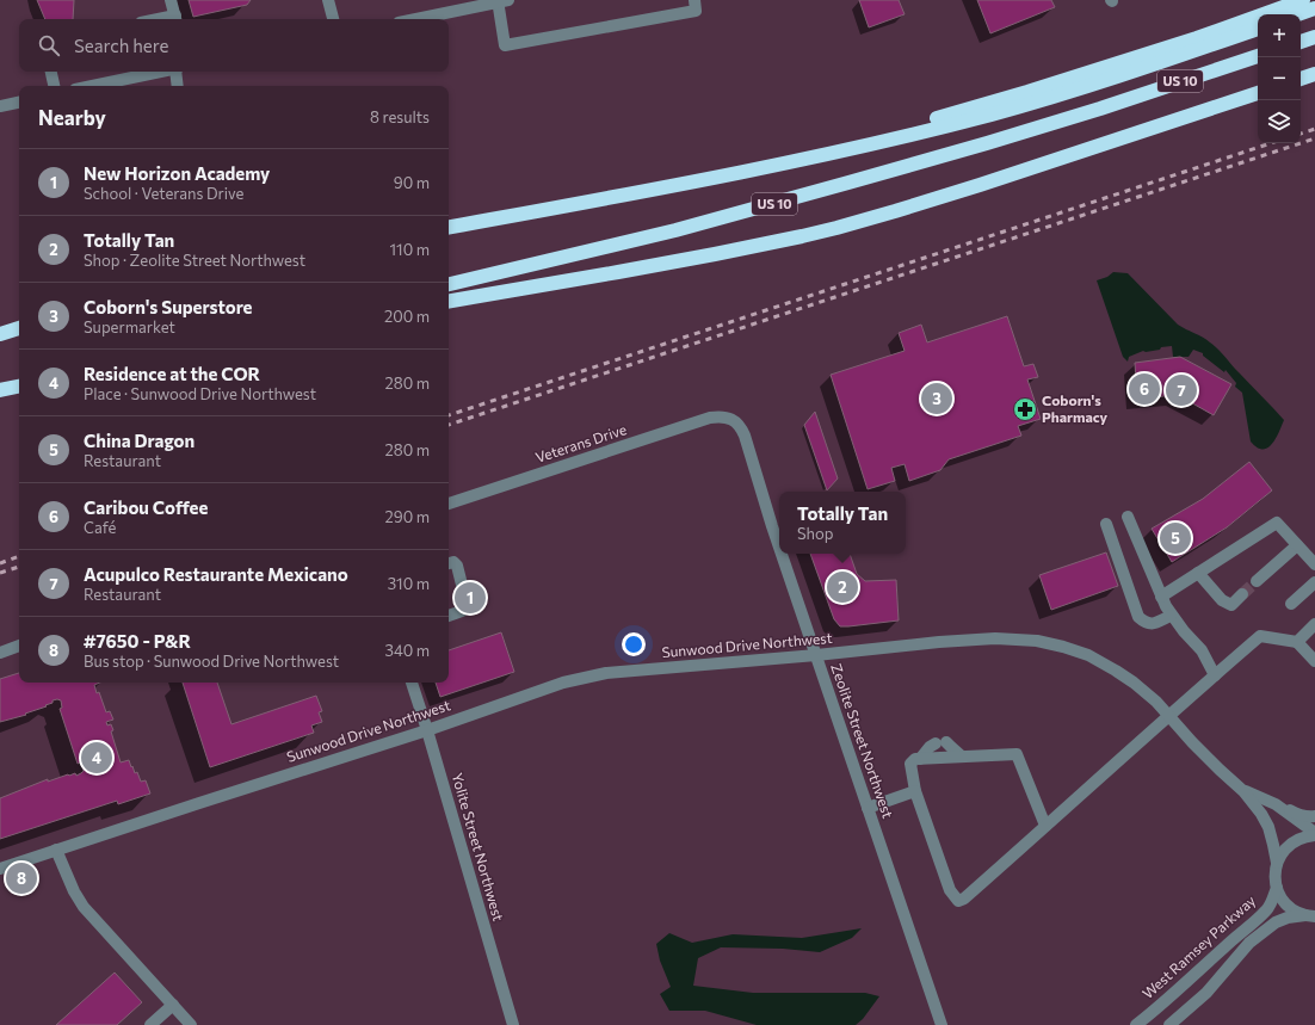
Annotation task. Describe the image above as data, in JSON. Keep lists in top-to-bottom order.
{
  "streets": {
    "highway": ["US 10"],
    "street": [
      "Veterans Drive",
      "Sunwood Drive Northwest",
      "Zeolite Street Northwest",
      "Yolite Street Northwest",
      "West Ramsey Parkway"
    ]
  },
  "crossings": [
    ["Veterans Drive", "Zeolite Street Northwest"],
    ["Sunwood Drive Northwest", "Zeolite Street Northwest"],
    ["Sunwood Drive Northwest", "Yolite Street Northwest"]
  ],
  "places": {
    "pharmacy": ["Coborn's Pharmacy"]
  },
  "page": {
    "map_buttons": ["+", "−"],
    "search": "Search here",
    "heading": ["Nearby", "8 results"],
    "list": [
      {
        "mark": "1",
        "name": "New Horizon Academy",
        "note": "School · Veterans Drive",
        "value": "90 m"
      },
      {
        "mark": "2",
        "name": "Totally Tan",
        "note": "Shop · Zeolite Street Northwest",
        "value": "110 m"
      },
      {
        "mark": "3",
        "name": "Coborn's Superstore",
        "note": "Supermarket",
        "value": "200 m"
      },
      {
        "mark": "4",
        "name": "Residence at the COR",
        "note": "Place · Sunwood Drive Northwest",
        "value": "280 m"
      },
      {
        "mark": "5",
        "name": "China Dragon",
        "note": "Restaurant",
        "value": "280 m"
      },
      {
        "mark": "6",
        "name": "Caribou Coffee",
        "note": "Café",
        "value": "290 m"
      },
      {
        "mark": "7",
        "name": "Acupulco Restaurante Mexicano",
        "note": "Restaurant",
        "value": "310 m"
      },
      {
        "mark": "8",
        "name": "#7650 - P&R",
        "note": "Bus stop · Sunwood Drive Northwest",
        "value": "340 m"
      }
    ],
    "pins": [
      "6",
      "7",
      "3",
      "5",
      "2",
      "1",
      "4",
      "8"
    ],
    "popup": ["Totally Tan", "Shop"]
  }
}
